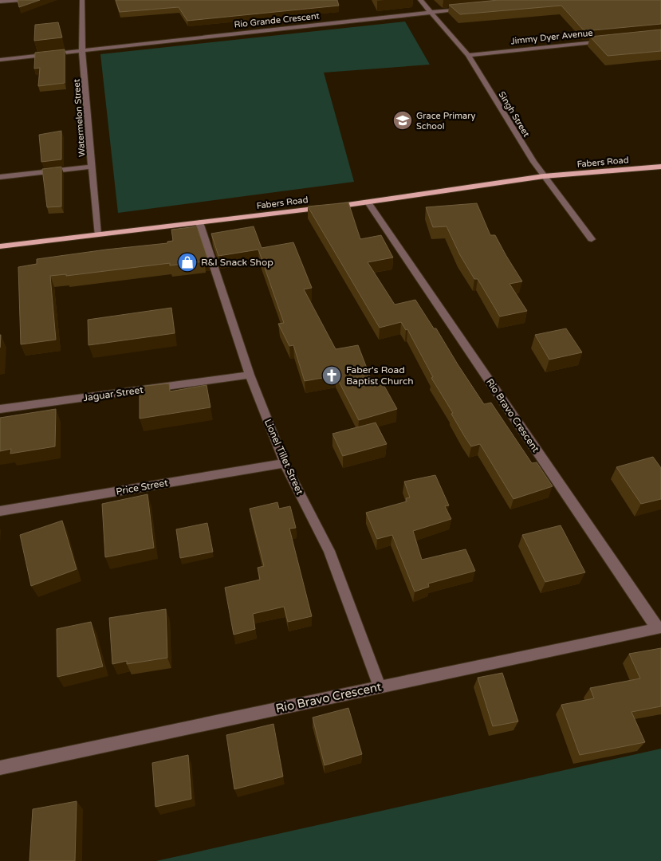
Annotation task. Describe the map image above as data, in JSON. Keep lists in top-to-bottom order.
{
  "streets": {
    "main road": ["Fabers Road"],
    "street": [
      "Rio Grande Crescent",
      "Jimmy Dyer Avenue",
      "Singh Street",
      "Watermelon Street",
      "Jaguar Street",
      "Rio Bravo Crescent",
      "Lionel Tillet Street",
      "Price Street"
    ]
  },
  "crossings": [
    ["Rio Grande Crescent", "Singh Street"],
    ["Rio Grande Crescent", "Watermelon Street"],
    ["Jimmy Dyer Avenue", "Singh Street"],
    ["Singh Street", "Fabers Road"],
    ["Watermelon Street", "Fabers Road"],
    ["Fabers Road", "Rio Bravo Crescent"],
    ["Fabers Road", "Lionel Tillet Street"],
    ["Jaguar Street", "Lionel Tillet Street"],
    ["Rio Bravo Crescent", "Lionel Tillet Street"],
    ["Lionel Tillet Street", "Price Street"]
  ],
  "places": {
    "school or university": ["Grace Primary School"],
    "shop": ["R&I Snack Shop"],
    "church": ["Faber's Road Baptist Church"]
  }
}
